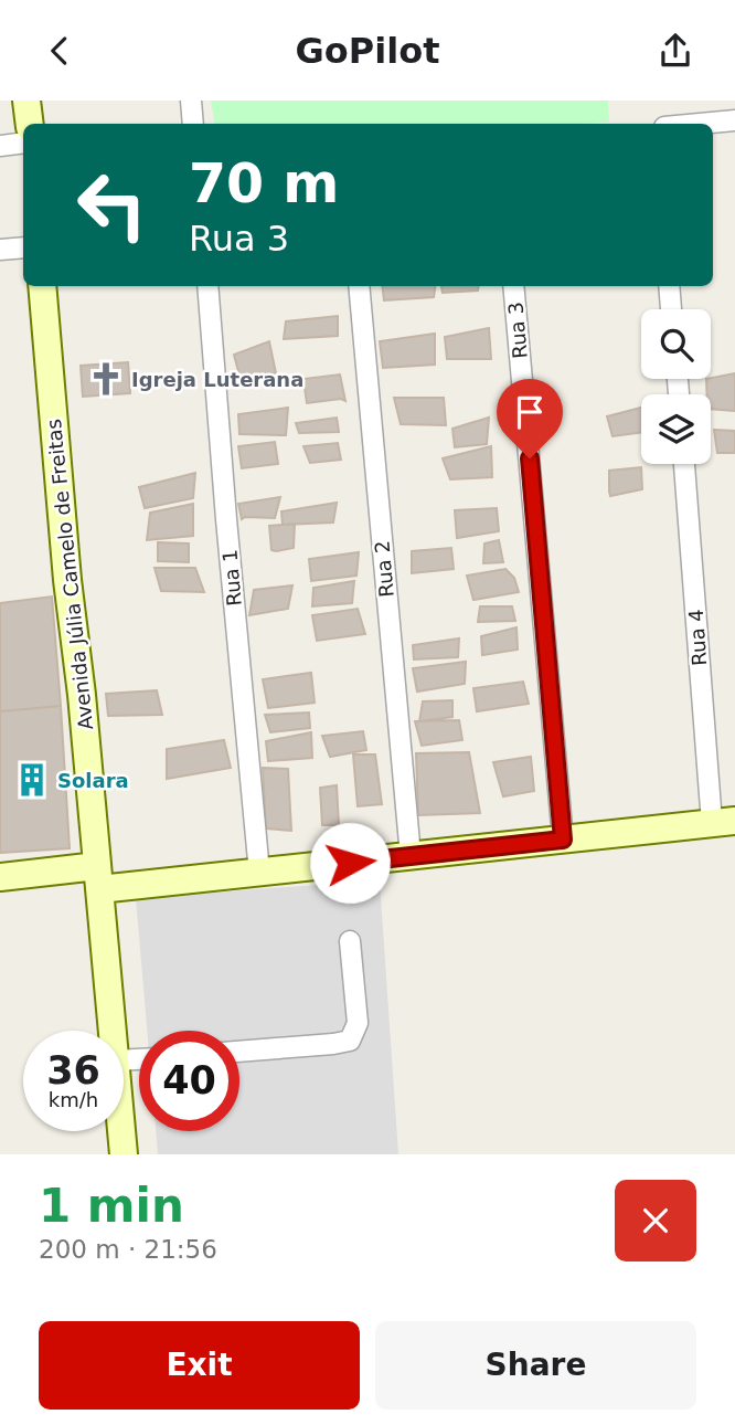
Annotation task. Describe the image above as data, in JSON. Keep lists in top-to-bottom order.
{
  "streets": {
    "street": [
      "Rua 3",
      "Rua 2",
      "Avenida Júlia Camelo de Freitas",
      "Rua 1",
      "Rua 4"
    ]
  },
  "places": {
    "church": ["Igreja Luterana"],
    "building": ["Solara"]
  },
  "page": {
    "header": "GoPilot",
    "turn": ["70 m", "Rua 3"],
    "speed": "36 km/h",
    "limit": "40",
    "heading": ["1 min", "200 m · 21:56"],
    "buttons": ["Exit", "Share"]
  }
}
